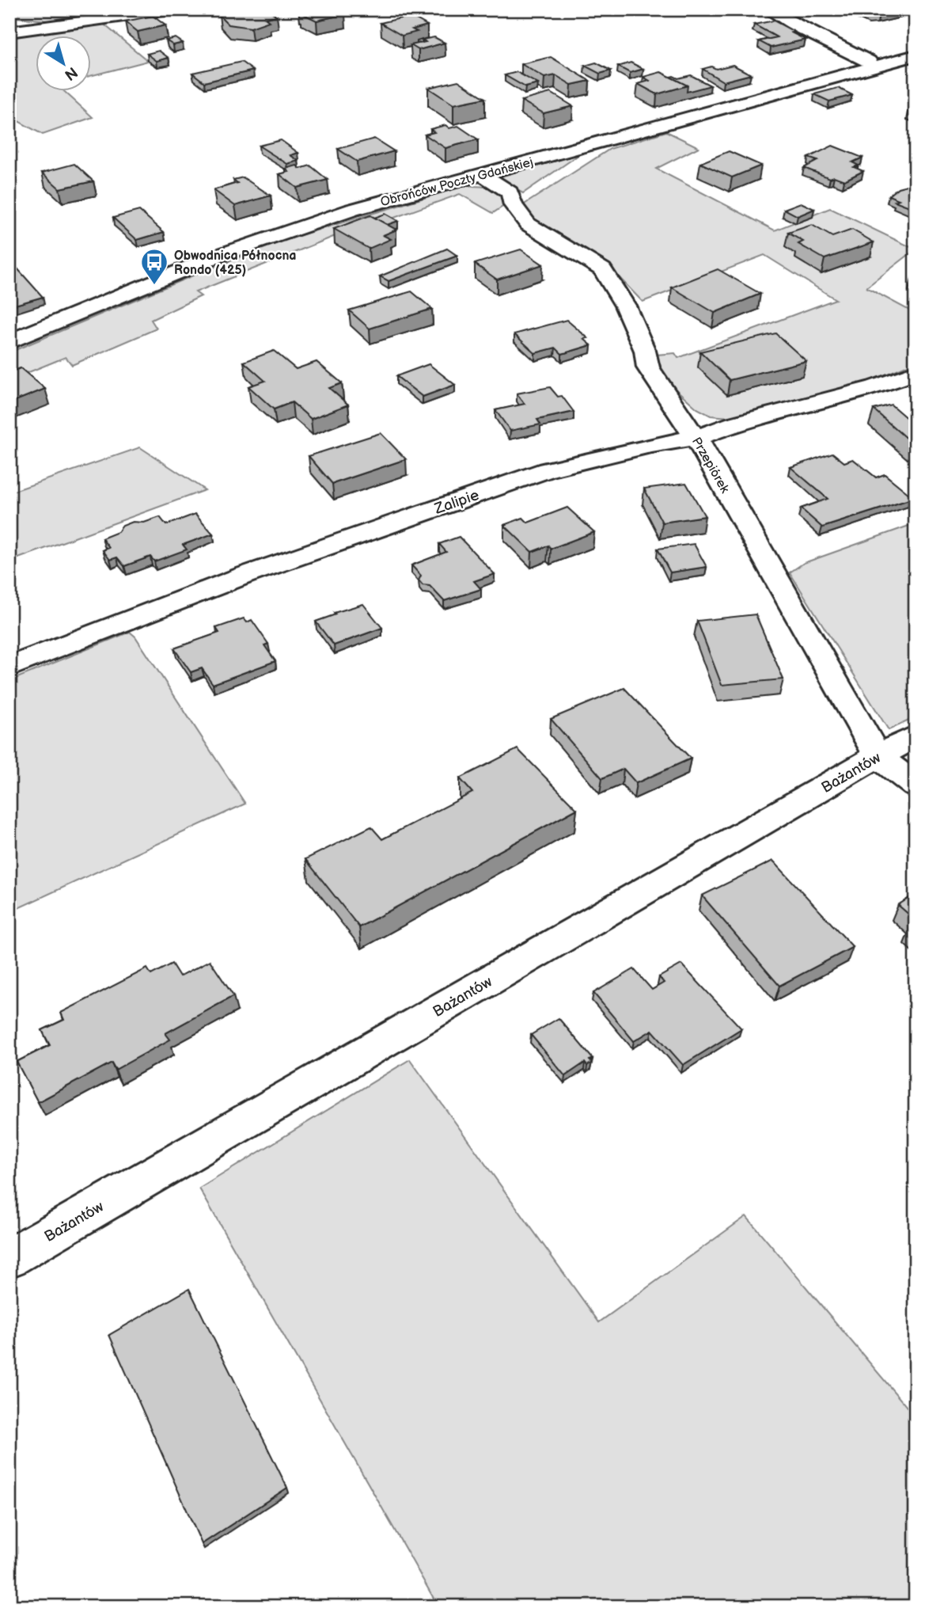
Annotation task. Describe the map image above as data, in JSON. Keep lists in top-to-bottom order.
{
  "streets": {
    "street": [
      "Obrońców Poczty Gdańskiej",
      "Przepiórek",
      "Zalipie",
      "Bażantów"
    ]
  },
  "crossings": [
    ["Obrońców Poczty Gdańskiej", "Przepiórek"],
    ["Przepiórek", "Zalipie"],
    ["Przepiórek", "Bażantów"]
  ],
  "places": {
    "bus stop": ["Obwodnica Północna Rondo (425)"]
  },
  "north": "bottom right"
}
